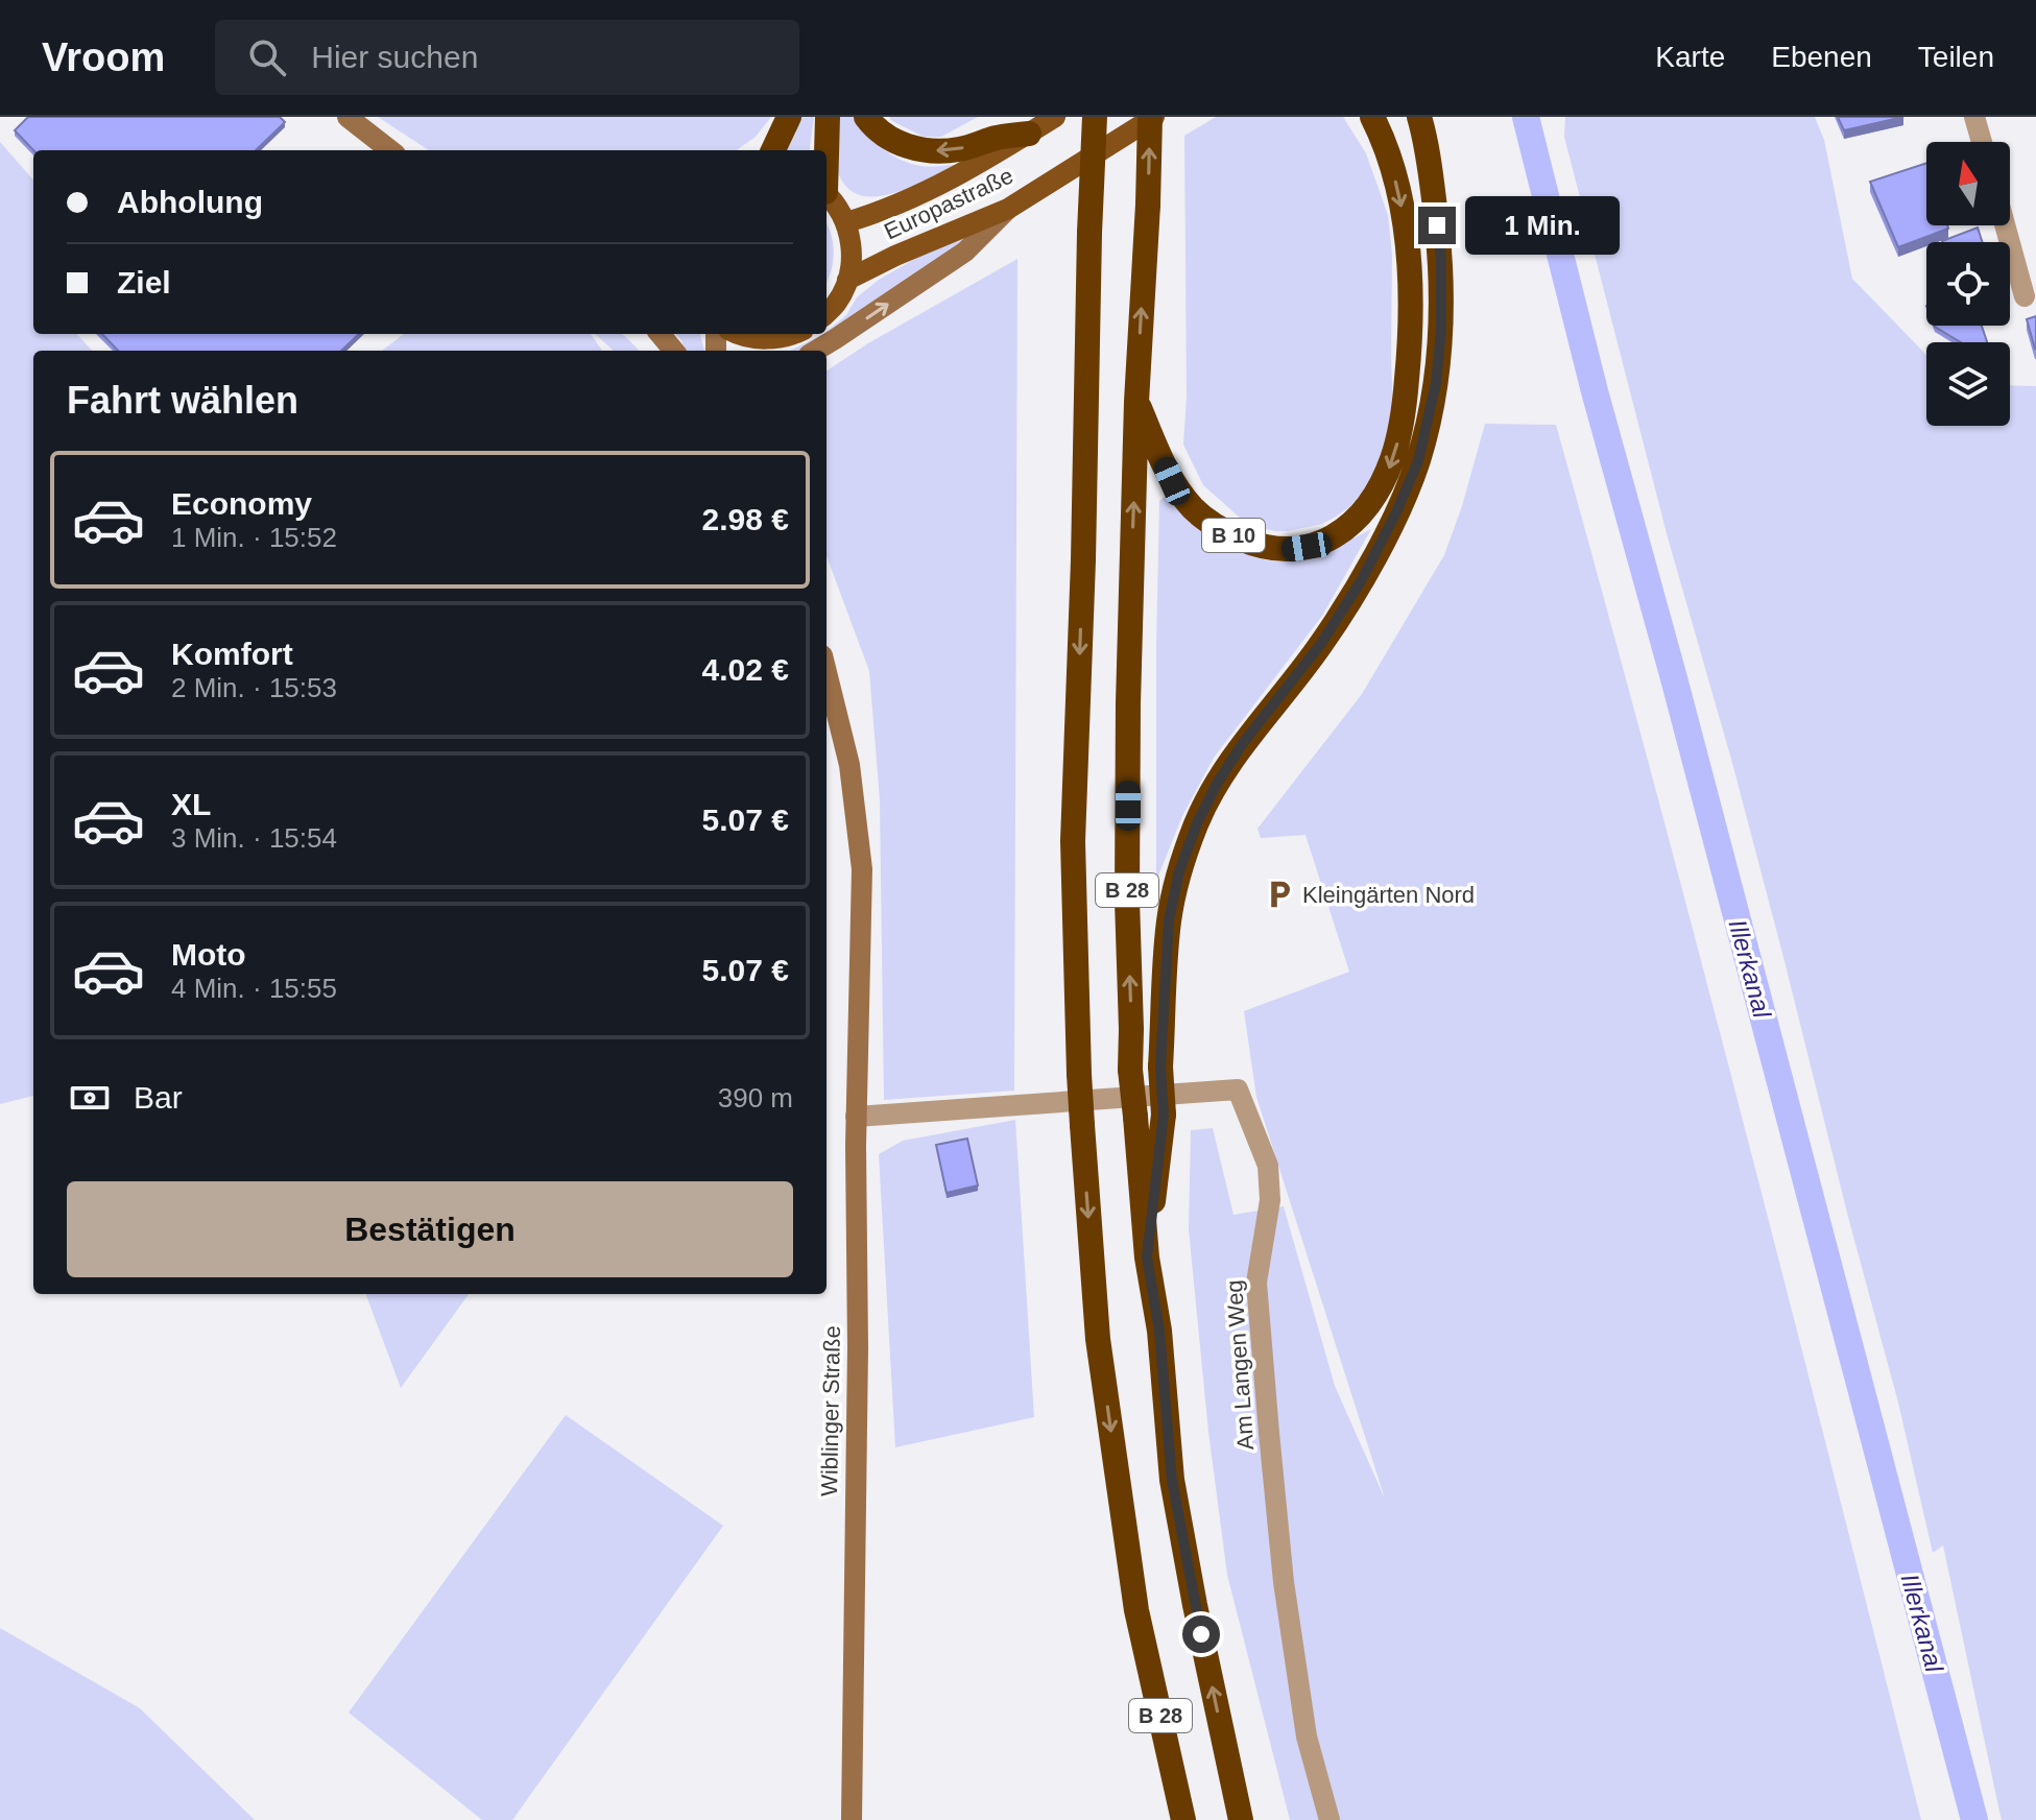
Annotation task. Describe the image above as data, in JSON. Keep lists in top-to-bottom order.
{
  "streets": {
    "highway": ["B 10", "B 28"],
    "main road": ["Europastraße", "Wiblinger Straße"],
    "street": ["Am Langen Weg"]
  },
  "crossings": [
    ["Europastraße", "B 10"],
    ["B 10", "B 28"],
    ["Am Langen Weg", "Wiblinger Straße"]
  ],
  "water": ["Illerkanal"],
  "places": {
    "parking": ["Kleingärten Nord"]
  },
  "north": "top",
  "page": {
    "header": "Vroom",
    "search": "Hier suchen",
    "nav": ["Karte", "Ebenen", "Teilen"],
    "banner": ["Abholung", "Ziel"],
    "bubble": "1 Min.",
    "heading": "Fahrt wählen",
    "list": [
      {
        "name": "Economy",
        "note": "1 Min. · 15:52",
        "value": "2.98 €"
      },
      {
        "name": "Komfort",
        "note": "2 Min. · 15:53",
        "value": "4.02 €"
      },
      {
        "name": "XL",
        "note": "3 Min. · 15:54",
        "value": "5.07 €"
      },
      {
        "name": "Moto",
        "note": "4 Min. · 15:55",
        "value": "5.07 €"
      }
    ],
    "pay": ["Bar", "390 m"],
    "buttons": "Bestätigen"
  }
}
